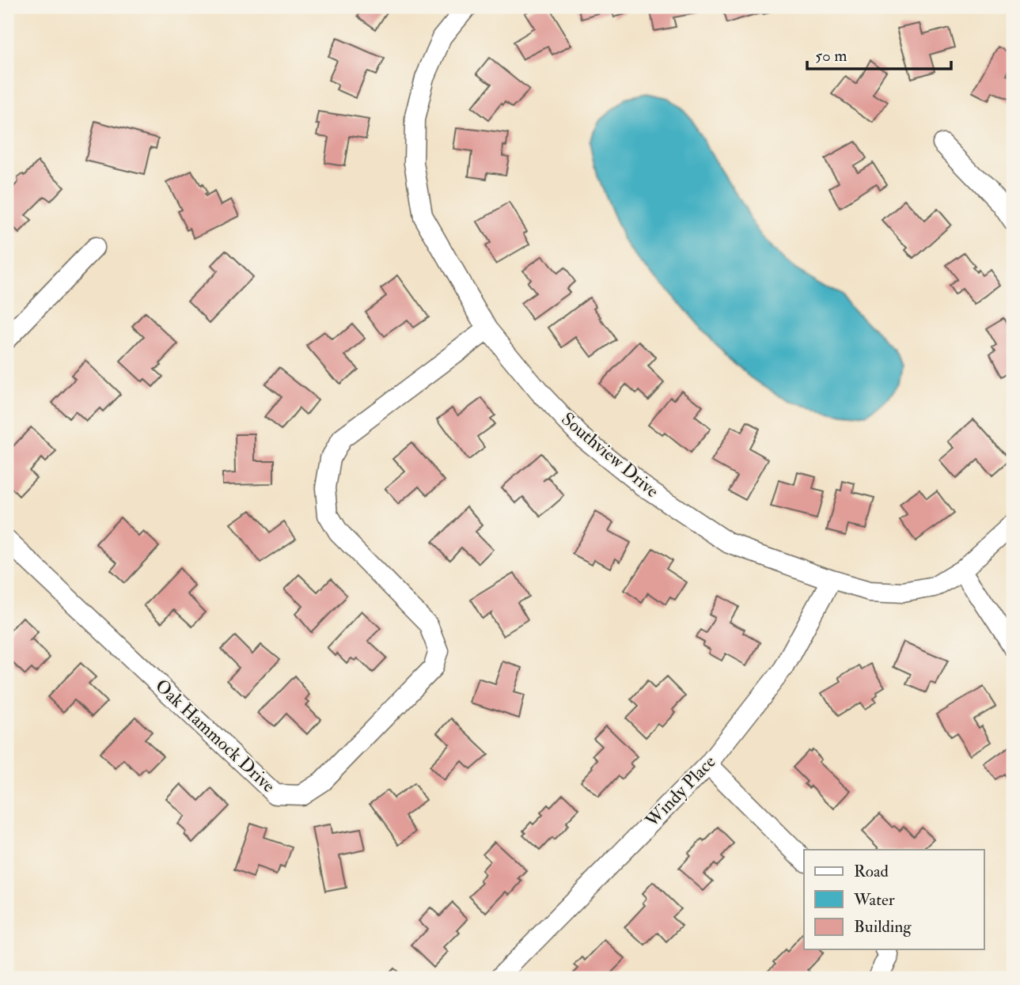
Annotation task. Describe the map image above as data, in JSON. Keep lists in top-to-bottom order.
{
  "streets": {
    "street": ["Southview Drive", "Oak Hammock Drive", "Windy Place"]
  },
  "crossings": [
    ["Southview Drive", "Oak Hammock Drive"],
    ["Southview Drive", "Windy Place"]
  ],
  "legend": ["Road", "Water", "Building"],
  "scale_bar": "50 m"
}
